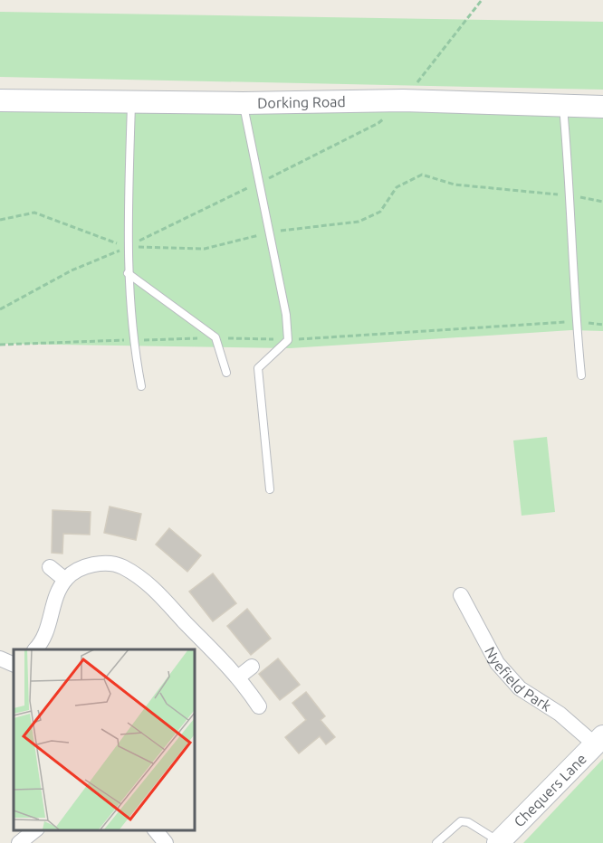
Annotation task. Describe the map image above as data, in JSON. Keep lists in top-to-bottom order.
{
  "streets": {
    "main road": ["Dorking Road", "Chequers Lane"],
    "street": ["Nyefield Park"]
  },
  "crossings": [
    ["Nyefield Park", "Chequers Lane"]
  ]
}
